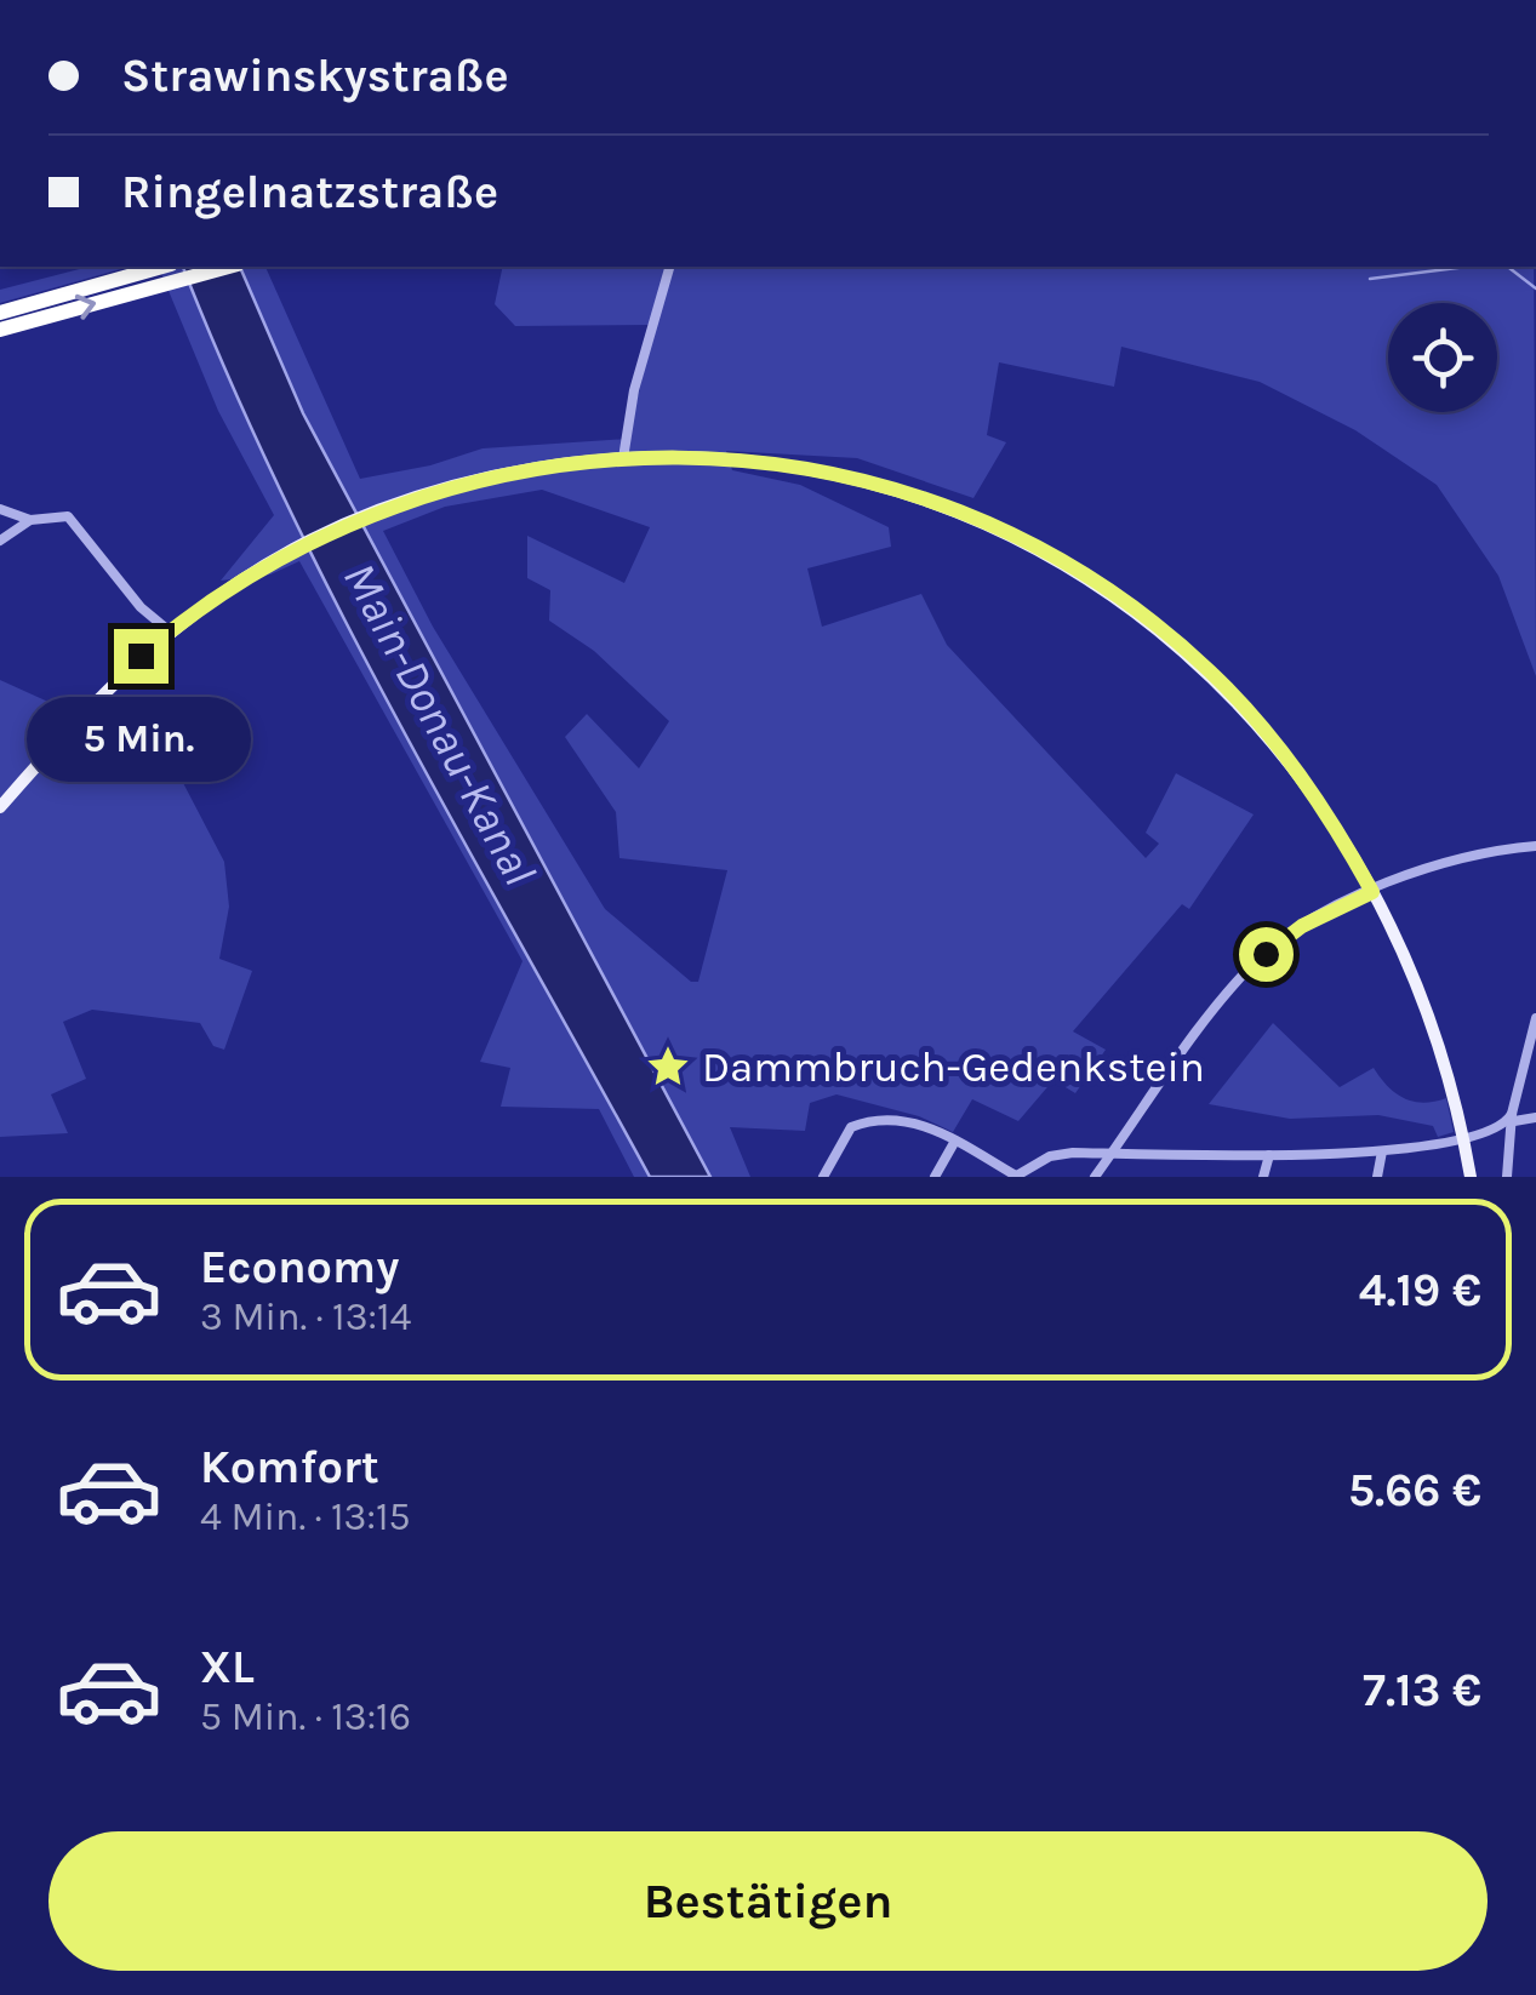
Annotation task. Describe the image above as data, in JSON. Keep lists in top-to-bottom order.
{
  "water": ["Main-Donau-Kanal"],
  "places": {
    "place": ["Dammbruch-Gedenkstein"]
  },
  "page": {
    "banner": ["Strawinskystraße", "Ringelnatzstraße"],
    "bubble": "5 Min.",
    "list": [
      {
        "name": "Economy",
        "note": "3 Min. · 13:14",
        "value": "4.19 €"
      },
      {
        "name": "Komfort",
        "note": "4 Min. · 13:15",
        "value": "5.66 €"
      },
      {
        "name": "XL",
        "note": "5 Min. · 13:16",
        "value": "7.13 €"
      }
    ],
    "buttons": "Bestätigen"
  }
}
